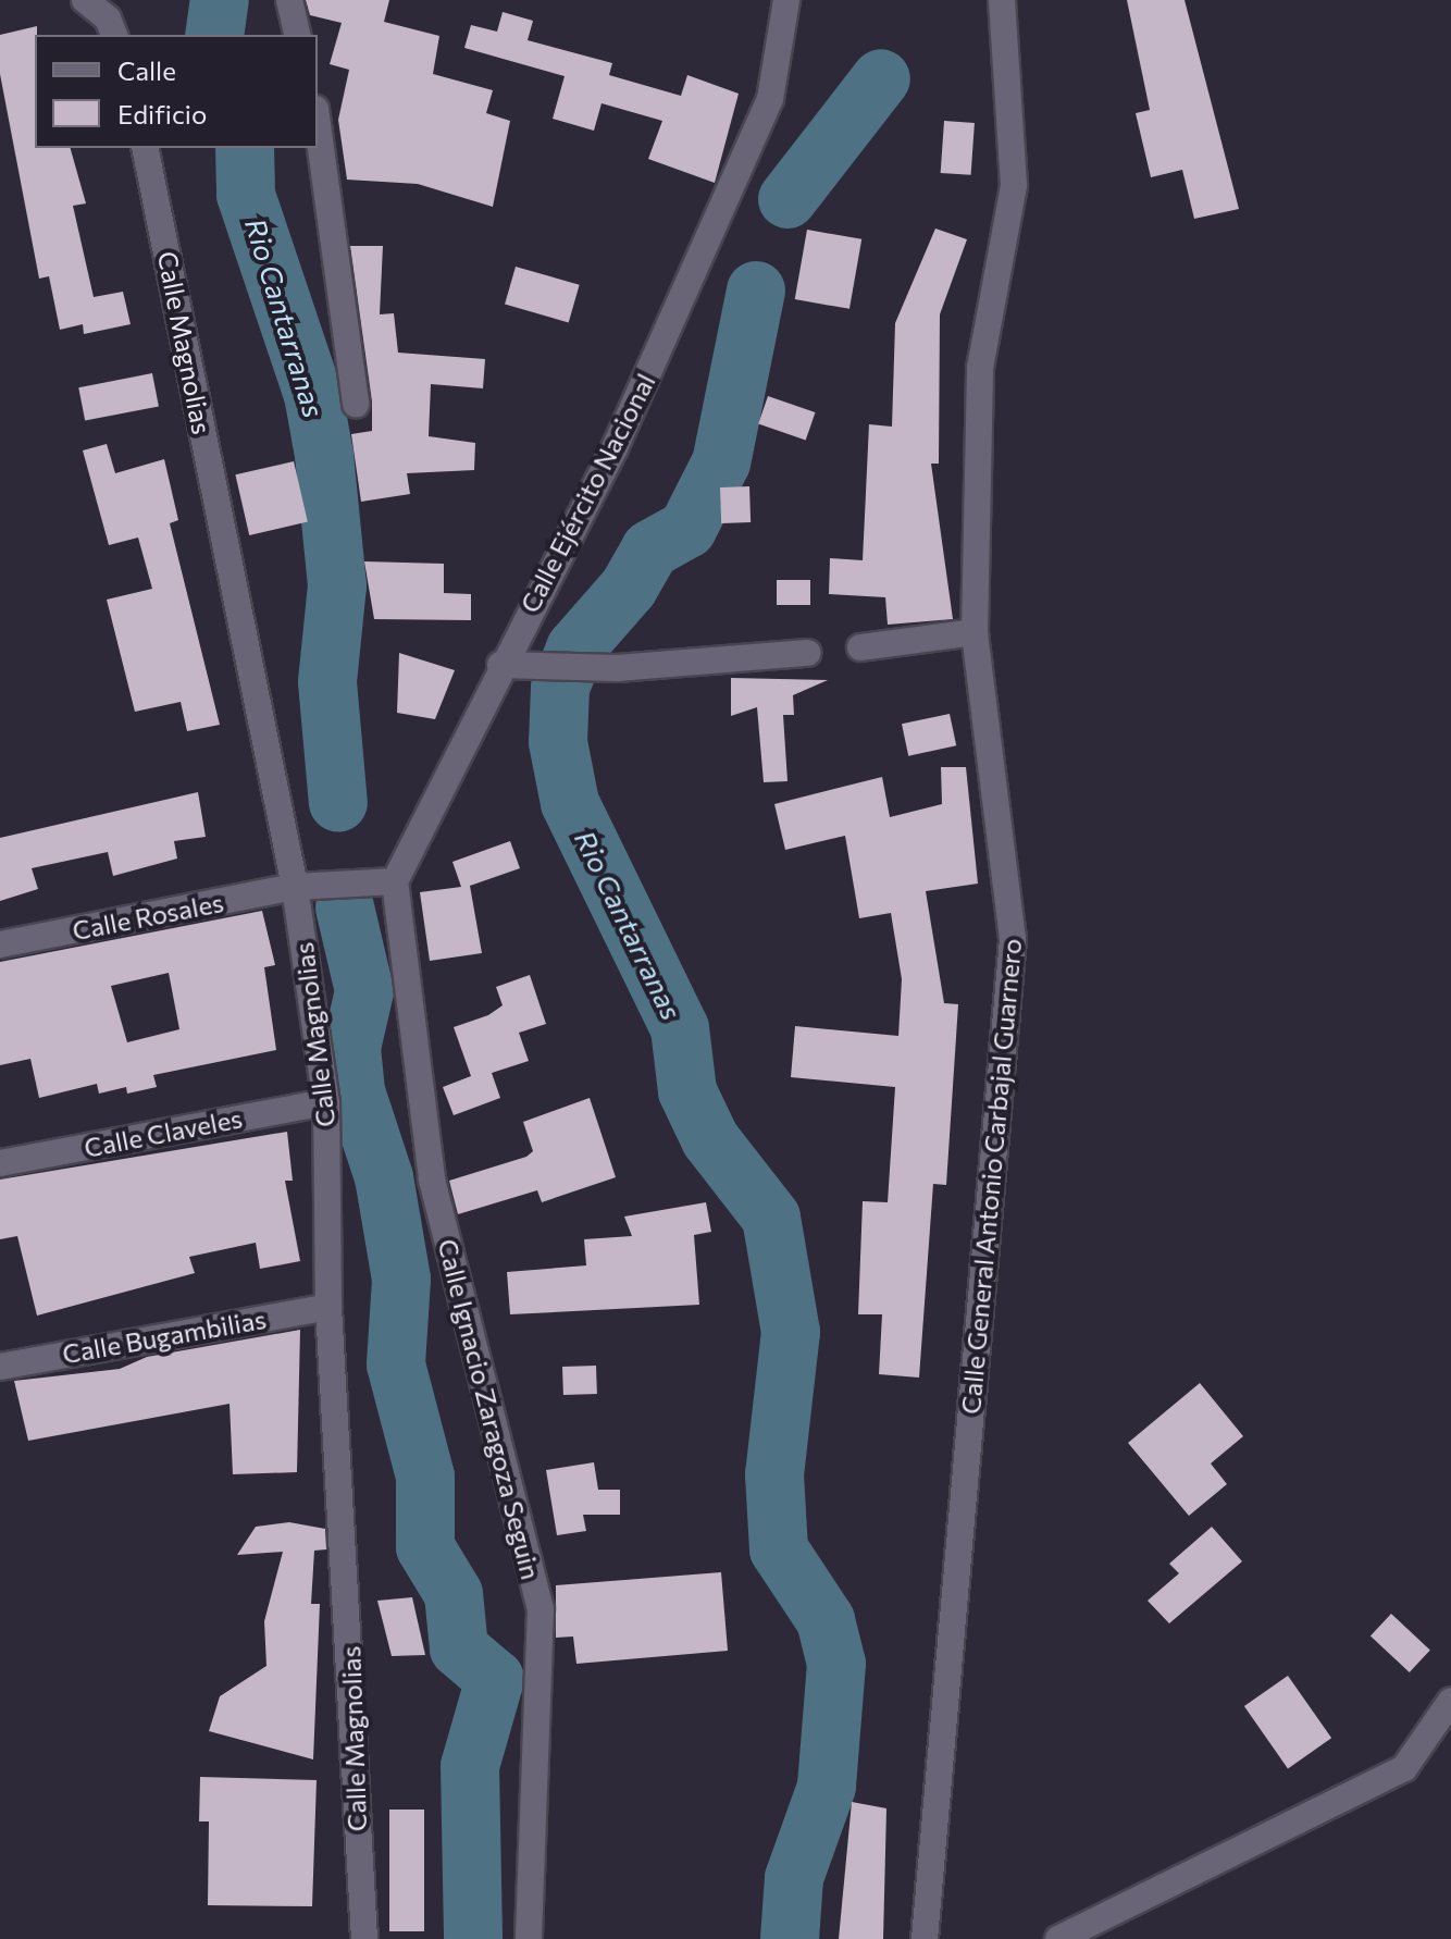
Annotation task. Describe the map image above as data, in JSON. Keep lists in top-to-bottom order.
{
  "streets": {
    "street": [
      "Calle Magnolias",
      "Calle Ejército Nacional",
      "Calle Rosales",
      "Calle Claveles",
      "Calle General Antonio Carbajal Guarnero",
      "Calle Bugambilias",
      "Calle Ignacio Zaragoza Seguin"
    ]
  },
  "crossings": [
    ["Calle Magnolias", "Calle Rosales"],
    ["Calle Magnolias", "Calle Claveles"],
    ["Calle Magnolias", "Calle Bugambilias"],
    ["Calle Ejército Nacional", "Calle Ignacio Zaragoza Seguin"]
  ],
  "water": ["Rio Cantarranas"],
  "legend": ["Calle", "Edificio"]
}
